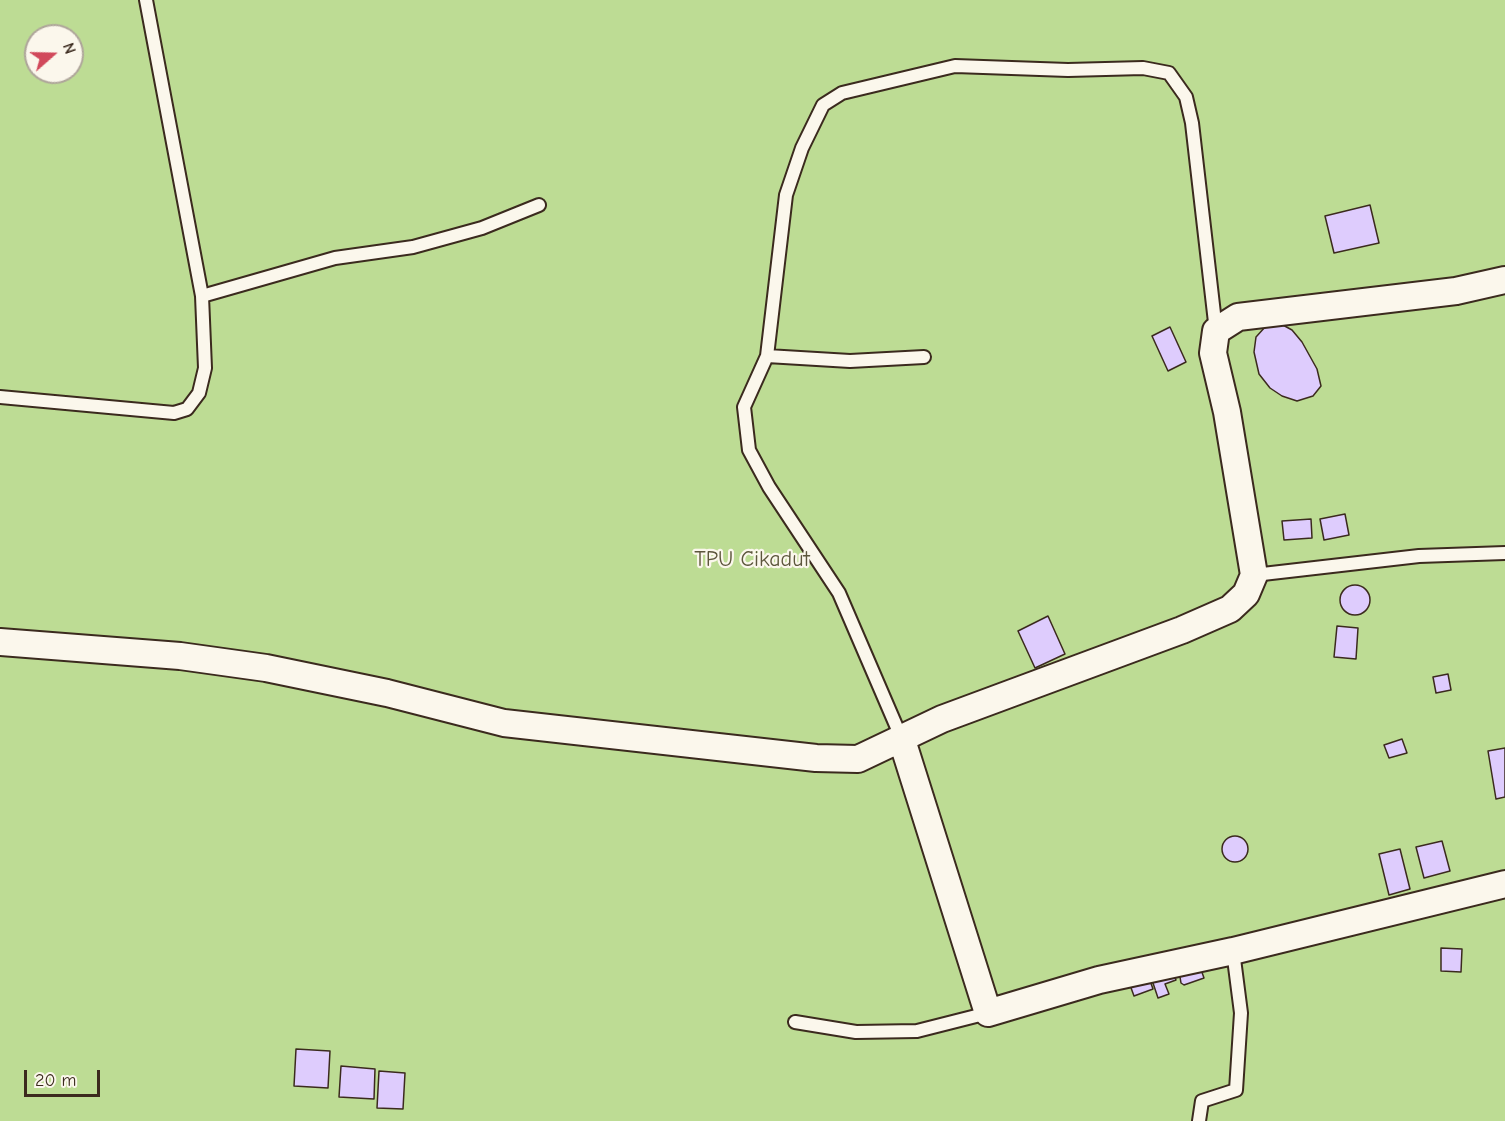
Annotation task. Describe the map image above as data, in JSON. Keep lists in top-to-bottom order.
{
  "parks": ["TPU Cikadut"],
  "scale_bar": "20 m",
  "north": "right"
}
